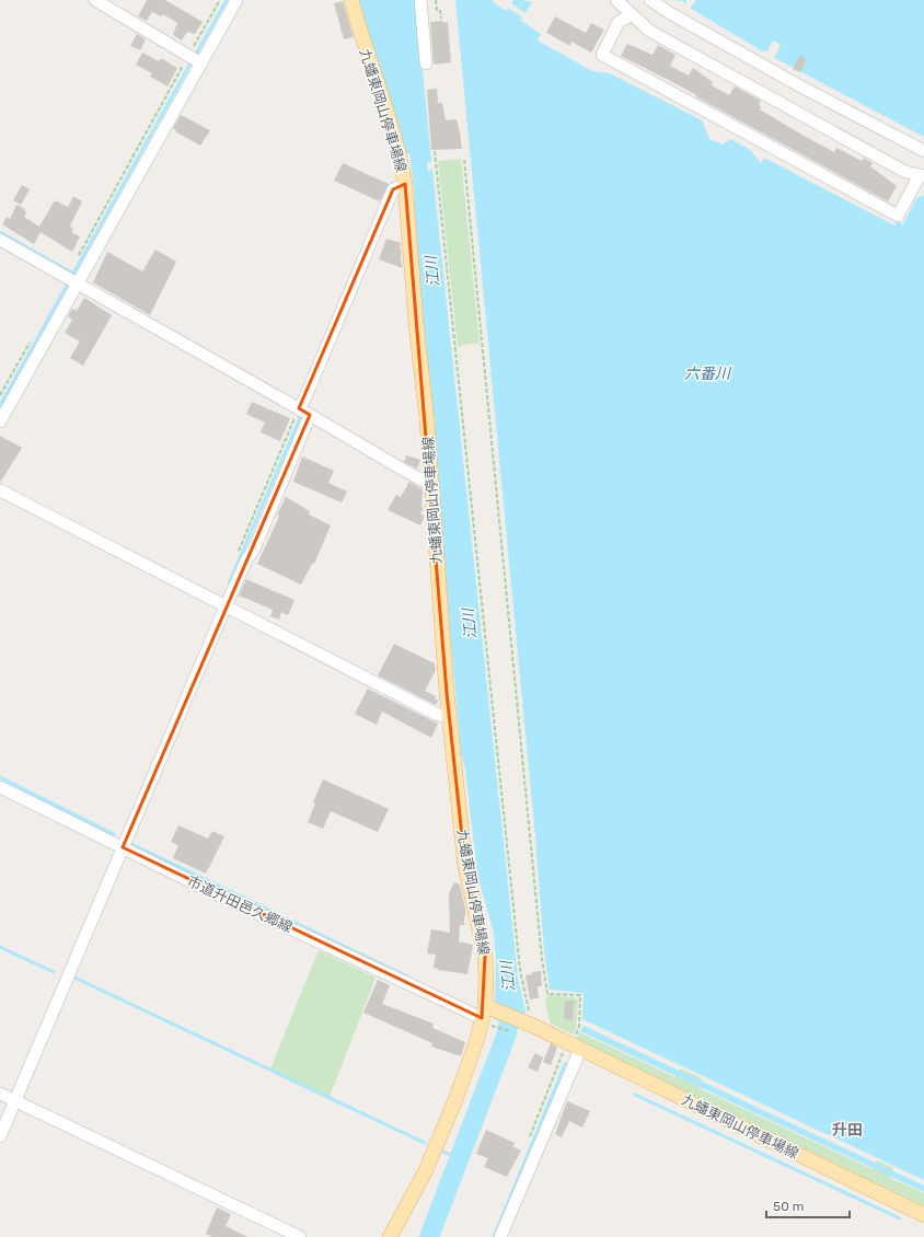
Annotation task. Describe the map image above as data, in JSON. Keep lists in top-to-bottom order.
{
  "streets": {
    "main road": ["九蟠東岡山停車場線"],
    "street": ["市道升田邑久郷線"]
  },
  "crossings": [
    ["九蟠東岡山停車場線", "市道升田邑久郷線"]
  ],
  "districts": ["升田"],
  "water": ["江川", "六番川"],
  "scale_bar": "50 m"
}
